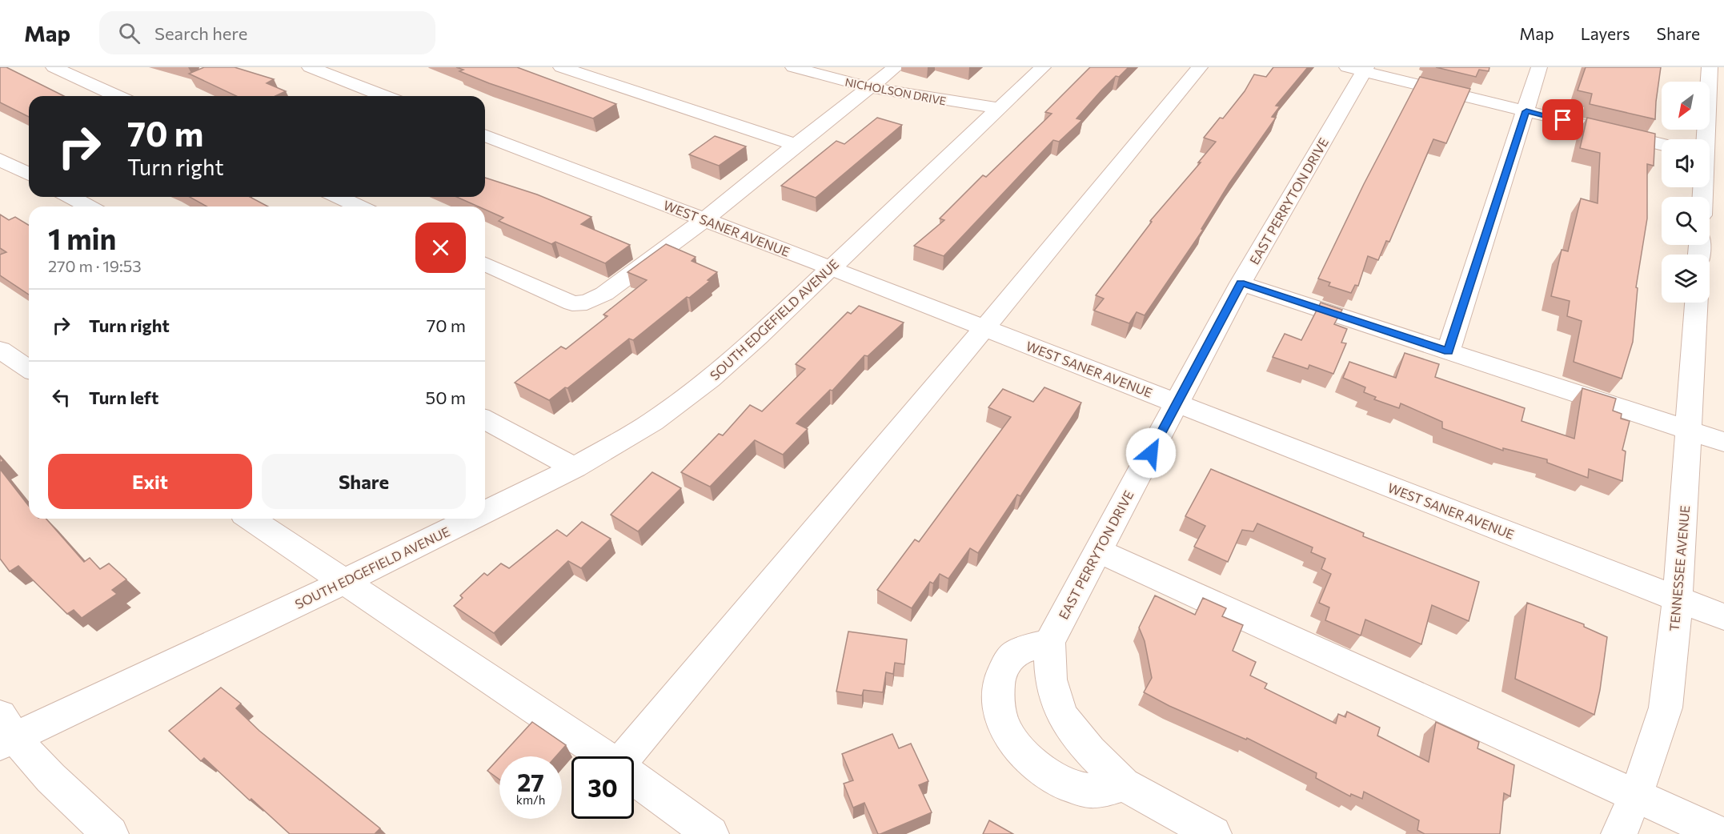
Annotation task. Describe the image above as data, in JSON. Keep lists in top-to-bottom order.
{
  "streets": {
    "street": [
      "NICHOLSON DRIVE",
      "EAST PERRYTON DRIVE",
      "WEST SANER AVENUE",
      "SOUTH EDGEFIELD AVENUE",
      "TENNESSEE AVENUE"
    ]
  },
  "crossings": [
    ["NICHOLSON DRIVE", "SOUTH EDGEFIELD AVENUE"],
    ["EAST PERRYTON DRIVE", "WEST SANER AVENUE"],
    ["WEST SANER AVENUE", "SOUTH EDGEFIELD AVENUE"],
    ["WEST SANER AVENUE", "TENNESSEE AVENUE"]
  ],
  "north": "bottom left",
  "page": {
    "header": "Map",
    "search": "Search here",
    "nav": ["Map", "Layers", "Share"],
    "turn": ["70 m", "Turn right"],
    "heading": ["1 min", "270 m · 19:53"],
    "list": [
      {
        "name": "Turn right",
        "value": "70 m"
      },
      {
        "name": "Turn left",
        "value": "50 m"
      }
    ],
    "buttons": ["Exit", "Share"],
    "speed": "27 km/h",
    "limit": "30"
  }
}
